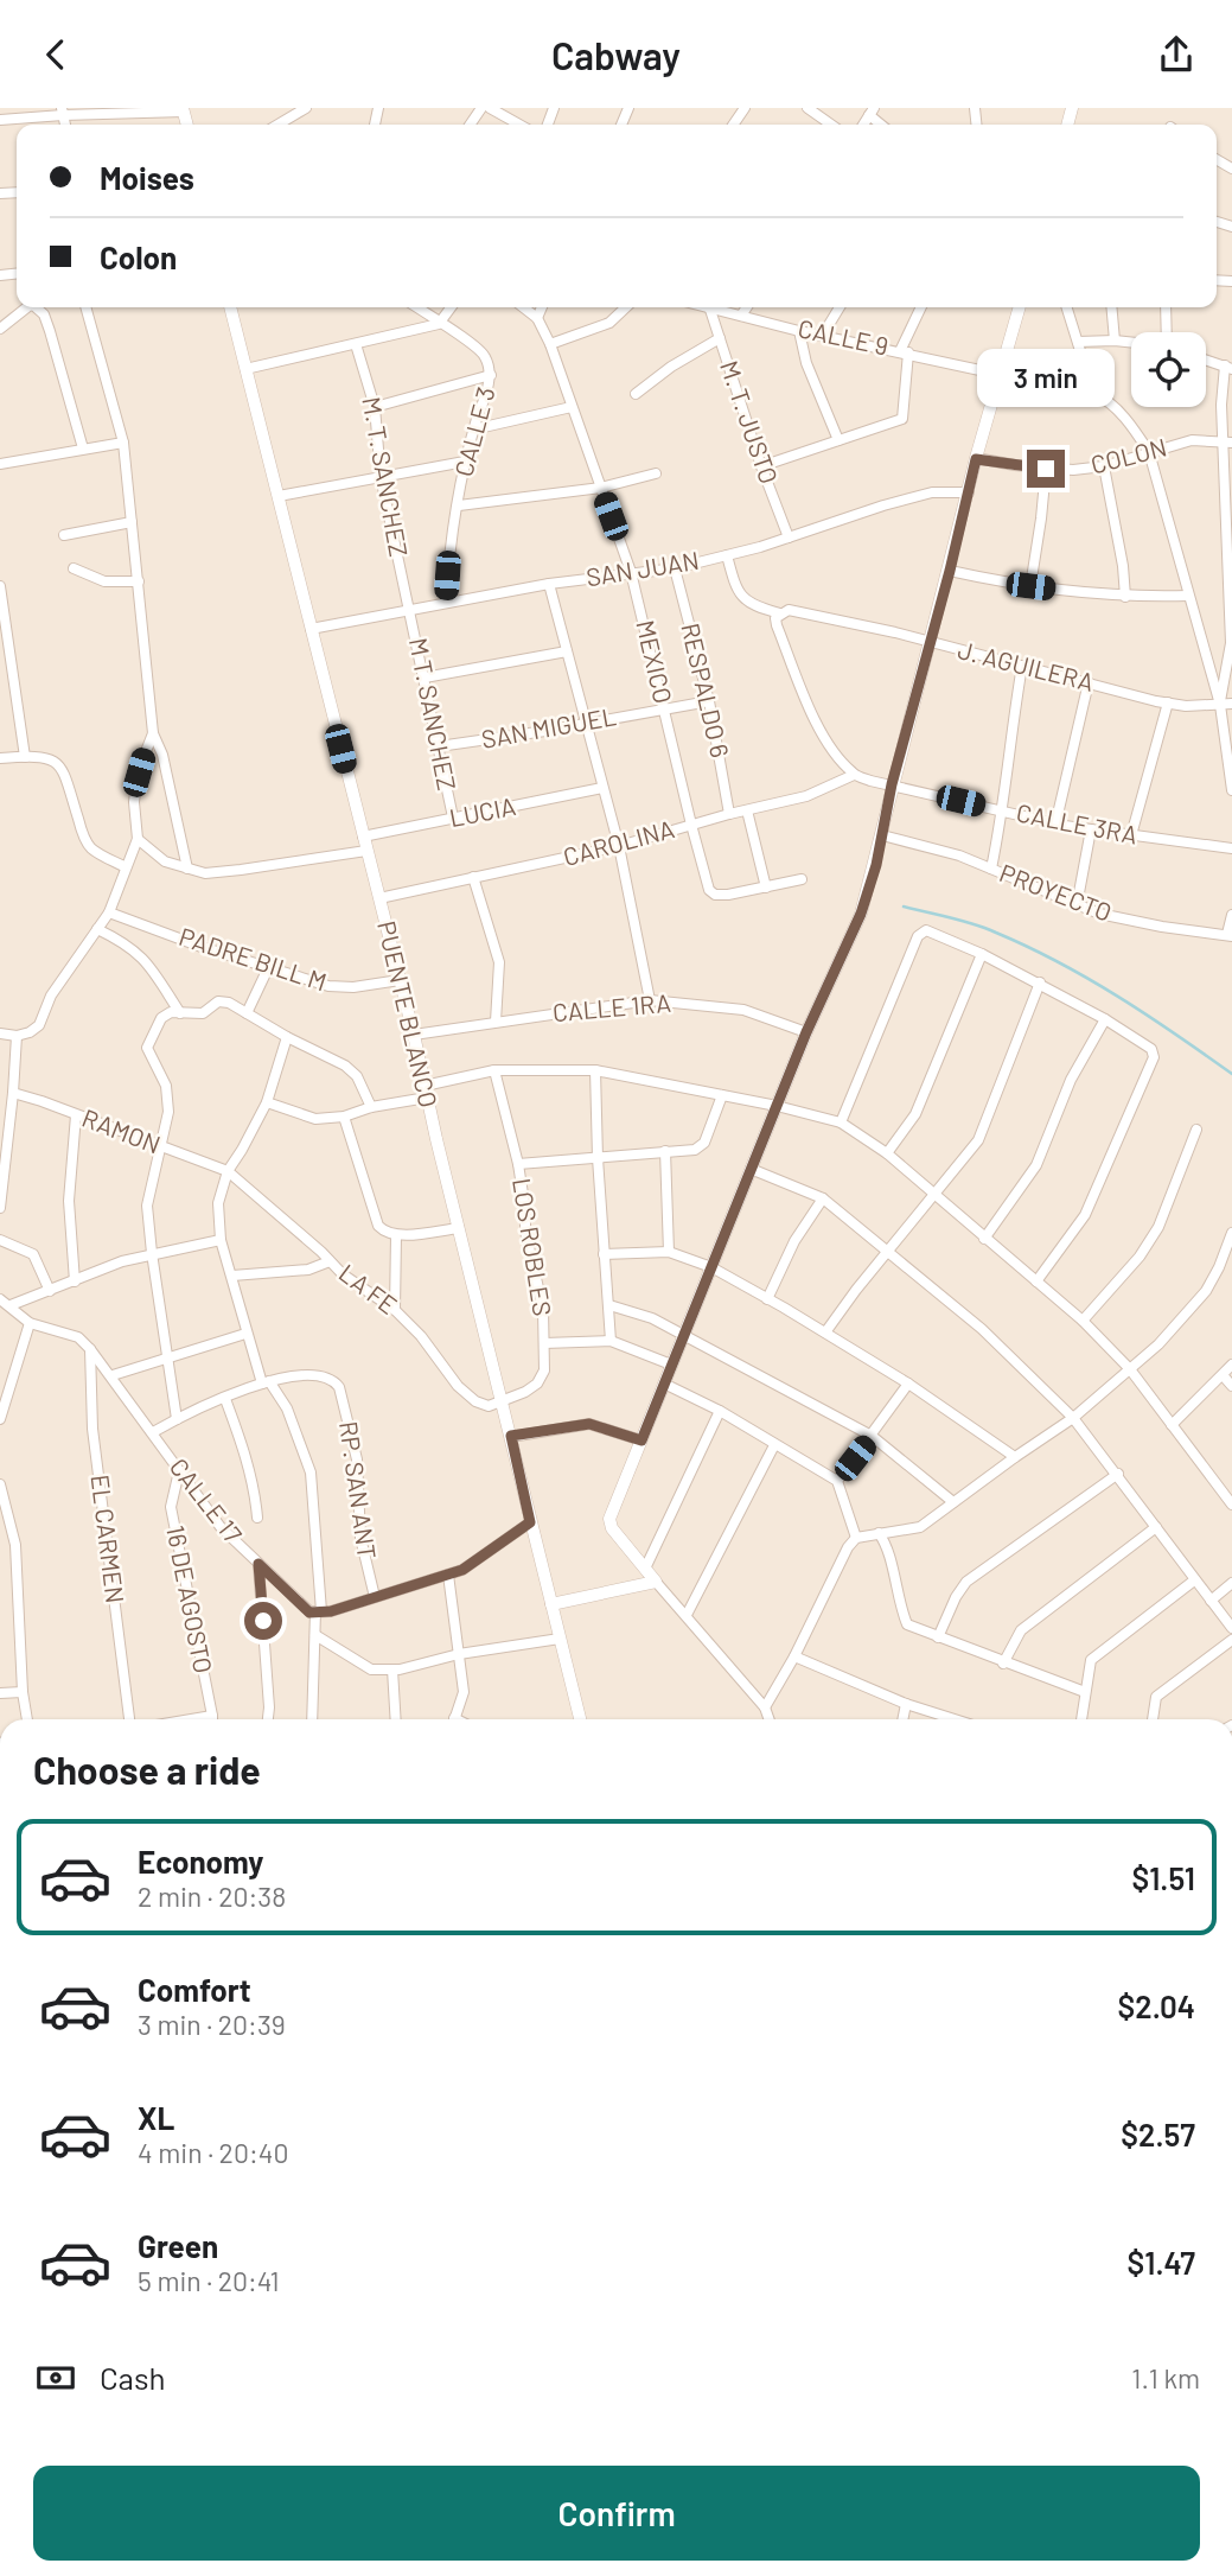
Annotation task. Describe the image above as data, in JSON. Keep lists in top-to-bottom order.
{
  "streets": {
    "street": [
      "CALLE 9",
      "M. T. JUSTO",
      "CALLE 3",
      "COLON",
      "M. T. SANCHEZ",
      "SAN JUAN",
      "MEXICO",
      "J. AGUILERA",
      "RESPALDO 6",
      "M T. SANCHEZ",
      "SAN MIGUEL",
      "LUCIA",
      "CALLE 3RA",
      "CAROLINA",
      "PROYECTO",
      "PADRE BILL M",
      "CALLE 1RA",
      "PUENTE BLANCO",
      "RAMON",
      "LOS ROBLES",
      "LA FE",
      "RP. SAN ANT",
      "CALLE 17",
      "EL CARMEN",
      "16 DE AGOSTO"
    ]
  },
  "crossings": [
    ["M. T. JUSTO", "SAN JUAN"],
    ["CALLE 3", "SAN JUAN"],
    ["M. T. SANCHEZ", "SAN JUAN"],
    ["M. T. SANCHEZ", "M T. SANCHEZ"],
    ["SAN JUAN", "MEXICO"],
    ["SAN JUAN", "RESPALDO 6"],
    ["SAN JUAN", "M T. SANCHEZ"],
    ["SAN JUAN", "PUENTE BLANCO"],
    ["MEXICO", "SAN MIGUEL"],
    ["MEXICO", "CAROLINA"],
    ["RESPALDO 6", "SAN MIGUEL"],
    ["RESPALDO 6", "CAROLINA"],
    ["M T. SANCHEZ", "SAN MIGUEL"],
    ["M T. SANCHEZ", "LUCIA"],
    ["LUCIA", "PUENTE BLANCO"],
    ["CALLE 3RA", "CAROLINA"],
    ["CAROLINA", "PUENTE BLANCO"],
    ["PADRE BILL M", "PUENTE BLANCO"],
    ["CALLE 1RA", "PUENTE BLANCO"],
    ["PUENTE BLANCO", "LOS ROBLES"],
    ["PUENTE BLANCO", "LA FE"],
    ["RAMON", "LA FE"],
    ["LOS ROBLES", "LA FE"],
    ["RP. SAN ANT", "CALLE 17"],
    ["CALLE 17", "EL CARMEN"],
    ["CALLE 17", "16 DE AGOSTO"]
  ],
  "page": {
    "header": "Cabway",
    "banner": ["Moises", "Colon"],
    "bubble": "3 min",
    "heading": "Choose a ride",
    "list": [
      {
        "name": "Economy",
        "note": "2 min · 20:38",
        "value": "$1.51"
      },
      {
        "name": "Comfort",
        "note": "3 min · 20:39",
        "value": "$2.04"
      },
      {
        "name": "XL",
        "note": "4 min · 20:40",
        "value": "$2.57"
      },
      {
        "name": "Green",
        "note": "5 min · 20:41",
        "value": "$1.47"
      }
    ],
    "pay": ["Cash", "1.1 km"],
    "buttons": "Confirm"
  }
}
